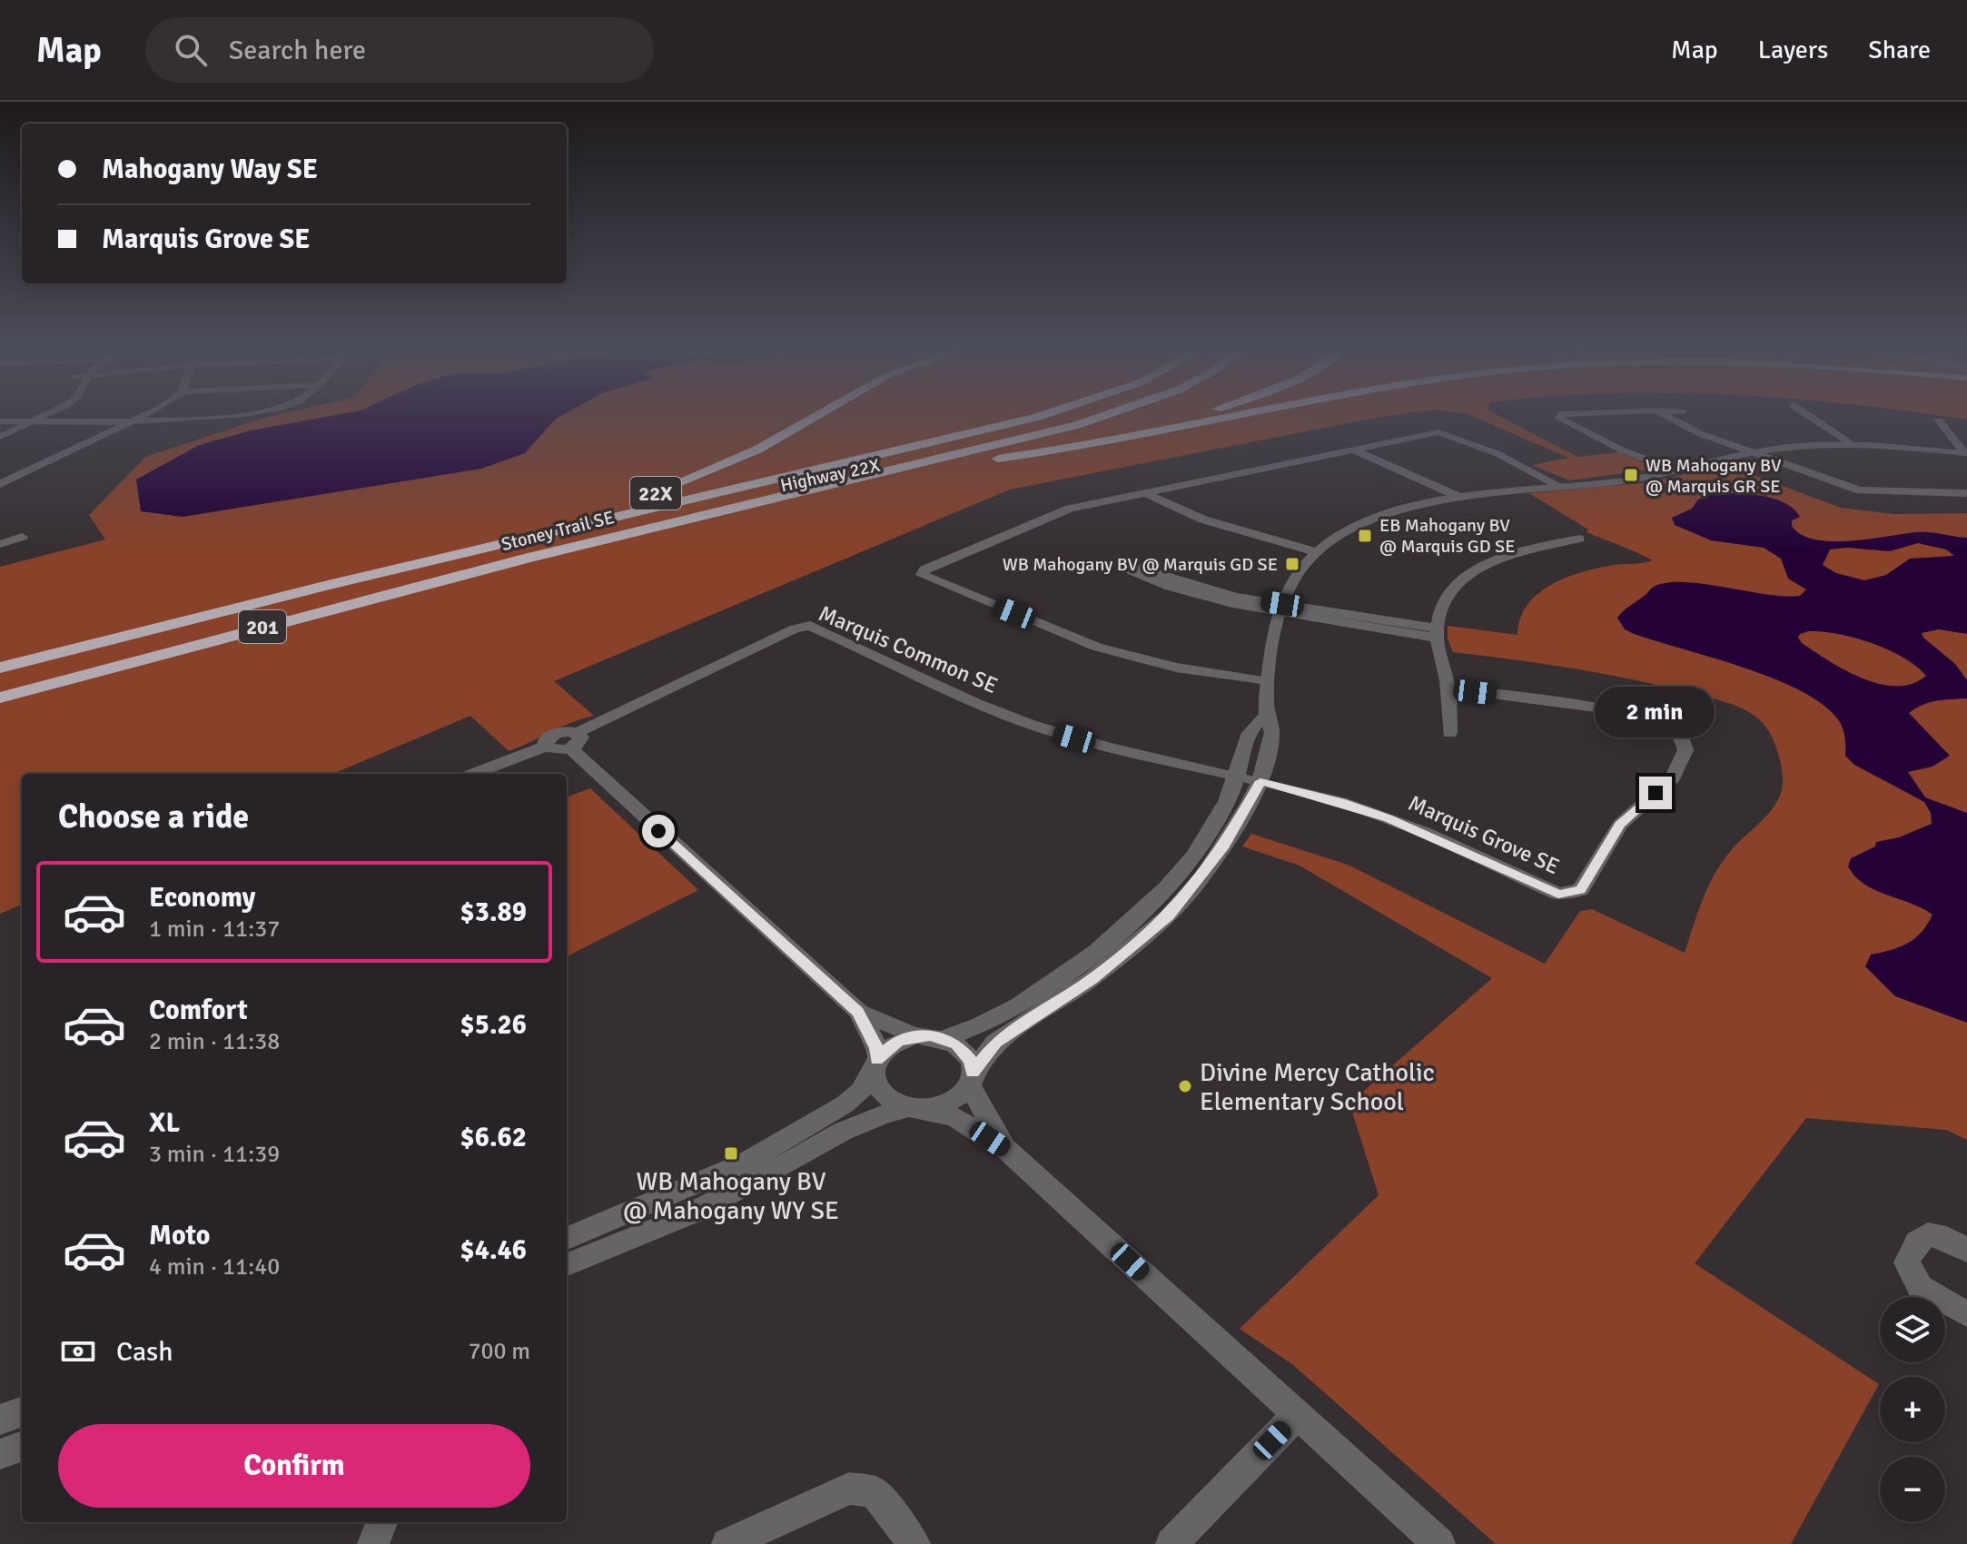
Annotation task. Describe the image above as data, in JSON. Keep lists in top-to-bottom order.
{
  "streets": {
    "highway": [
      "Highway 22X",
      "22X",
      "Stoney Trail SE",
      "201"
    ],
    "street": ["Marquis Common SE", "Marquis Grove SE"]
  },
  "crossings": [
    ["Highway 22X", "Stoney Trail SE"],
    ["Marquis Common SE", "Marquis Grove SE"]
  ],
  "places": {
    "transit": [
      "WB Mahogany BV @ Marquis GR SE",
      "EB Mahogany BV @ Marquis GD SE",
      "WB Mahogany BV @ Marquis GD SE",
      "WB Mahogany BV @ Mahogany WY SE"
    ],
    "other": ["Divine Mercy Catholic Elementary School"]
  },
  "page": {
    "header": "Map",
    "search": "Search here",
    "nav": ["Map", "Layers", "Share"],
    "banner": ["Mahogany Way SE", "Marquis Grove SE"],
    "bubble": "2 min",
    "heading": "Choose a ride",
    "list": [
      {
        "name": "Economy",
        "note": "1 min · 11:37",
        "value": "$3.89"
      },
      {
        "name": "Comfort",
        "note": "2 min · 11:38",
        "value": "$5.26"
      },
      {
        "name": "XL",
        "note": "3 min · 11:39",
        "value": "$6.62"
      },
      {
        "name": "Moto",
        "note": "4 min · 11:40",
        "value": "$4.46"
      }
    ],
    "map_buttons": ["+", "−"],
    "pay": ["Cash", "700 m"],
    "buttons": "Confirm"
  }
}
